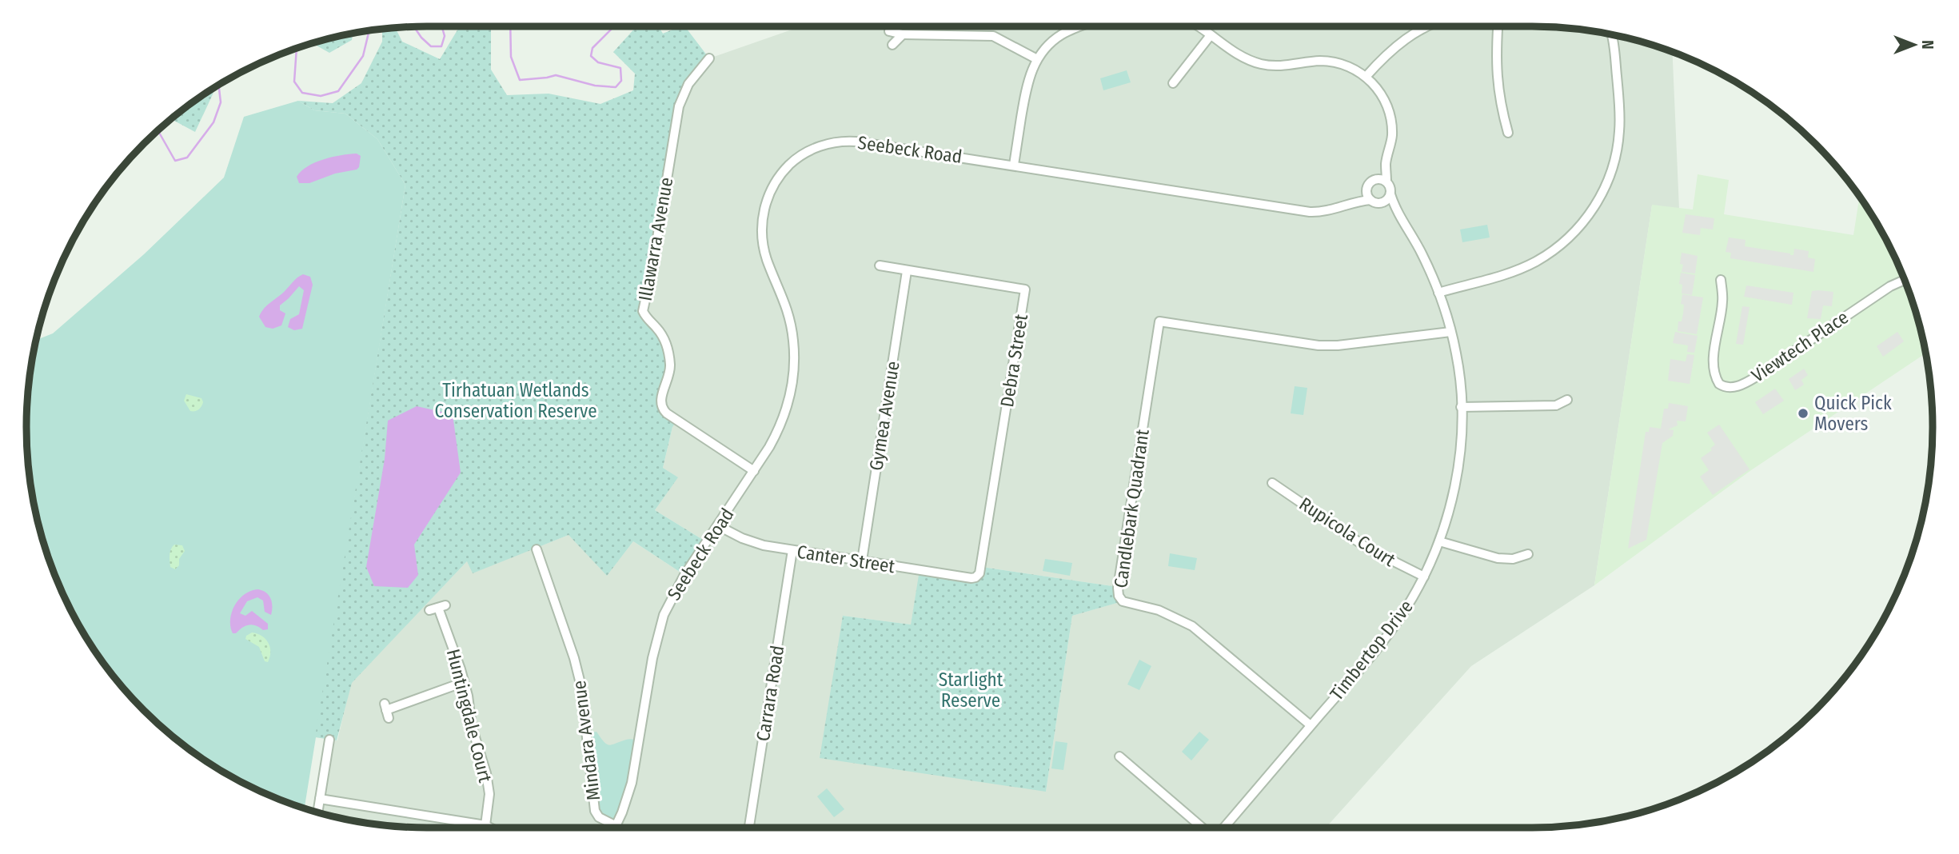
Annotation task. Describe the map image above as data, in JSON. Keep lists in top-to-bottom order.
{
  "streets": {
    "street": [
      "Seebeck Road",
      "Illawarra Avenue",
      "Viewtech Place",
      "Debra Street",
      "Gymea Avenue",
      "Candlebark Quadrant",
      "Rupicola Court",
      "Canter Street",
      "Timbertop Drive",
      "Carrara Road",
      "Huntingdale Court",
      "Mindara Avenue"
    ]
  },
  "crossings": [
    ["Seebeck Road", "Illawarra Avenue"],
    ["Seebeck Road", "Canter Street"],
    ["Seebeck Road", "Timbertop Drive"],
    ["Seebeck Road", "Mindara Avenue"],
    ["Debra Street", "Gymea Avenue"],
    ["Debra Street", "Canter Street"],
    ["Gymea Avenue", "Canter Street"],
    ["Candlebark Quadrant", "Timbertop Drive"],
    ["Rupicola Court", "Timbertop Drive"],
    ["Canter Street", "Carrara Road"]
  ],
  "parks": ["Tirhatuan Wetlands Conservation Reserve", "Starlight Reserve"],
  "places": ["Quick Pick Movers"],
  "north": "right"
}
